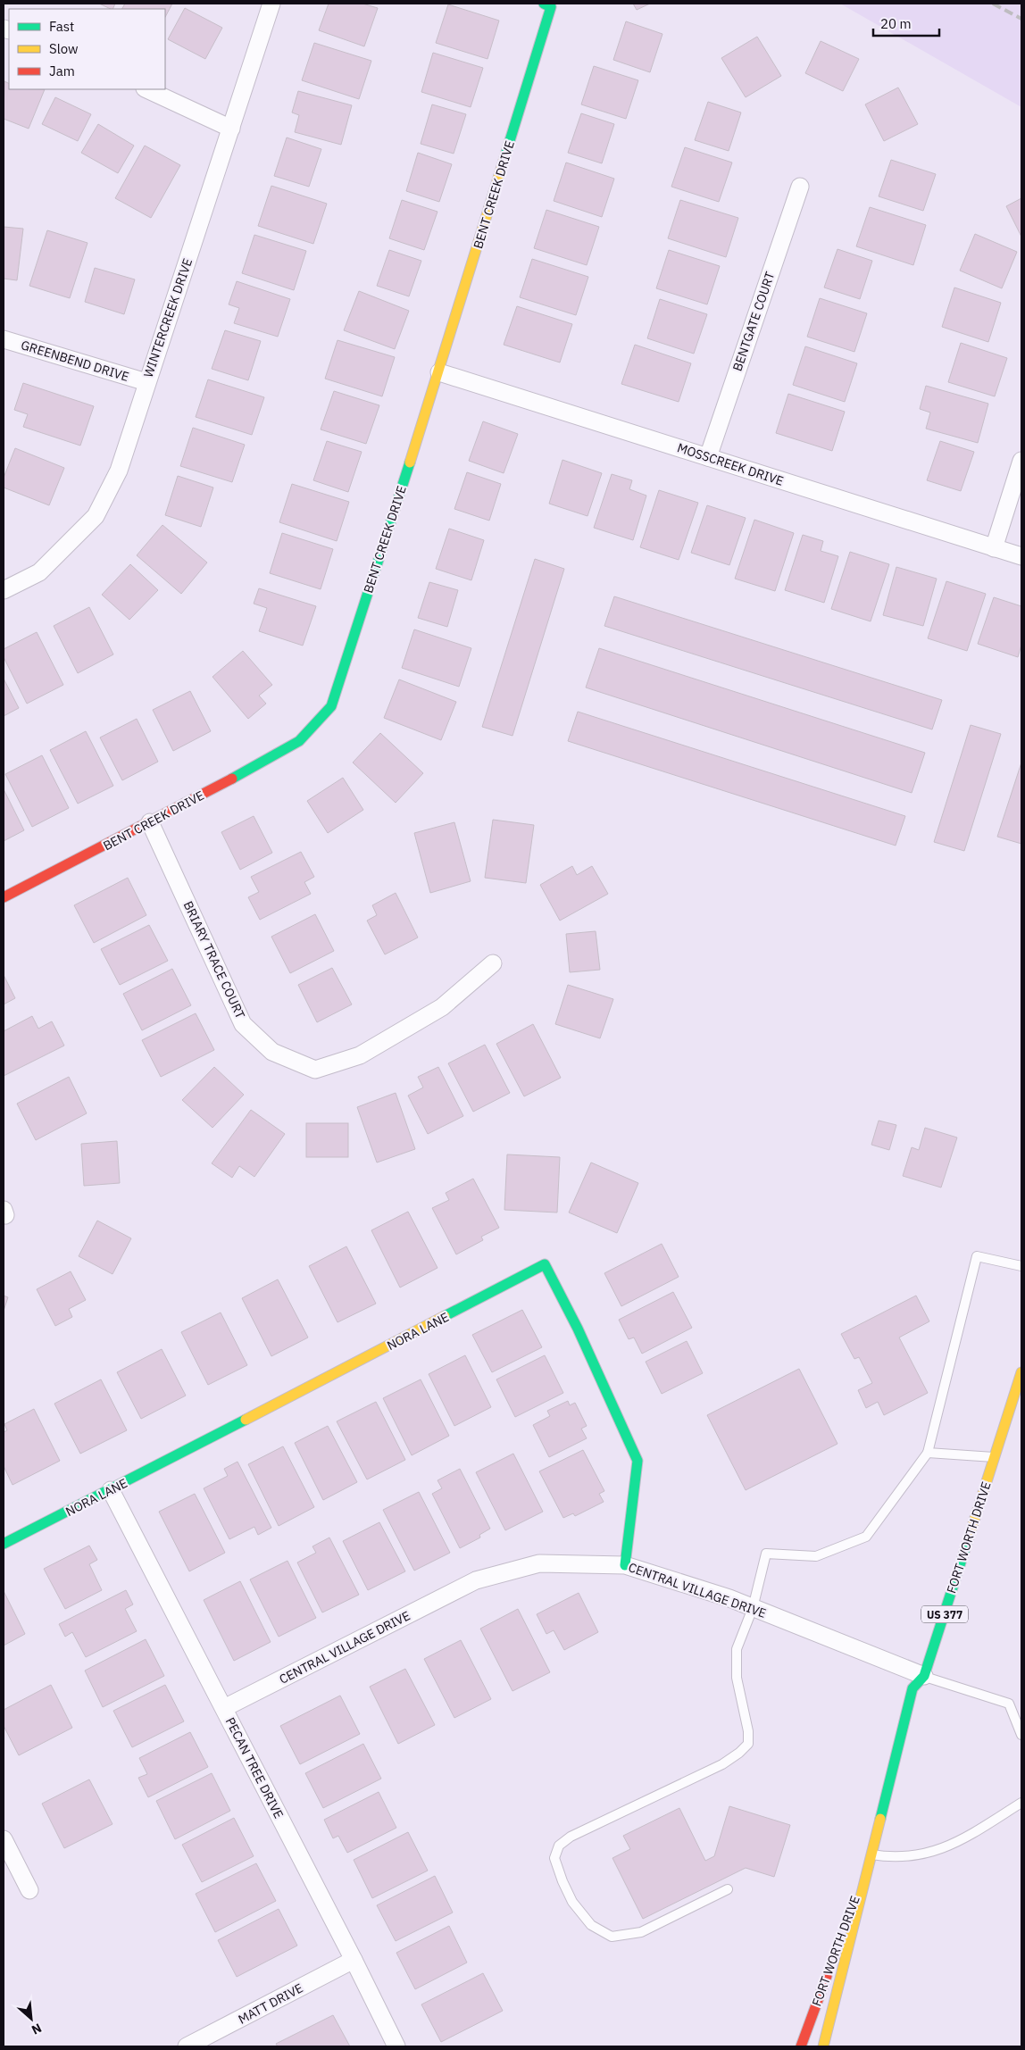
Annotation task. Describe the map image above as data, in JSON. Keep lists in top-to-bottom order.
{
  "streets": {
    "street": [
      "BENT CREEK DRIVE",
      "WINTERCREEK DRIVE",
      "BENTGATE COURT",
      "GREENBEND DRIVE",
      "MOSSCREEK DRIVE",
      "BRIARY TRACE COURT",
      "NORA LANE",
      "FORT WORTH DRIVE",
      "CENTRAL VILLAGE DRIVE",
      "US 377",
      "PECAN TREE DRIVE",
      "MATT DRIVE"
    ]
  },
  "crossings": [
    ["BENT CREEK DRIVE", "MOSSCREEK DRIVE"],
    ["BENT CREEK DRIVE", "BRIARY TRACE COURT"],
    ["WINTERCREEK DRIVE", "GREENBEND DRIVE"],
    ["BENTGATE COURT", "MOSSCREEK DRIVE"],
    ["NORA LANE", "CENTRAL VILLAGE DRIVE"],
    ["NORA LANE", "PECAN TREE DRIVE"],
    ["FORT WORTH DRIVE", "CENTRAL VILLAGE DRIVE"],
    ["CENTRAL VILLAGE DRIVE", "PECAN TREE DRIVE"],
    ["PECAN TREE DRIVE", "MATT DRIVE"]
  ],
  "legend": ["Fast", "Slow", "Jam"],
  "scale_bar": "20 m",
  "north": "bottom right"
}
